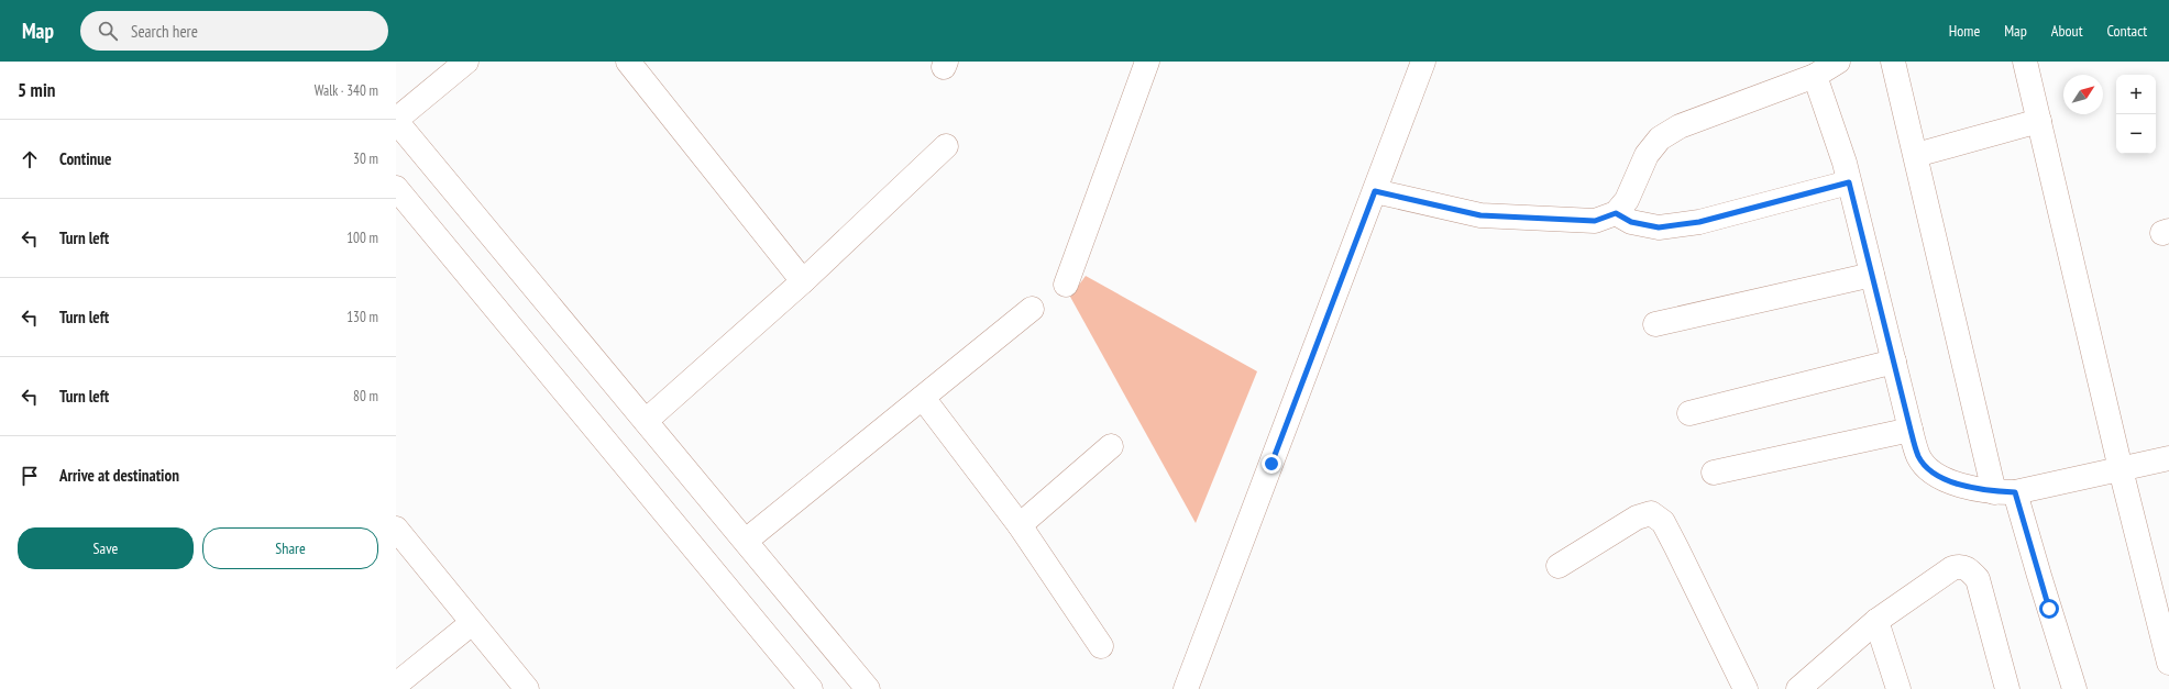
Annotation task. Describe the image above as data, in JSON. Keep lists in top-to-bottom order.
{
  "north": "top right",
  "page": {
    "header": "Map",
    "search": "Search here",
    "nav": [
      "Home",
      "Map",
      "About",
      "Contact"
    ],
    "heading": ["5 min", "Walk · 340 m"],
    "map_buttons": ["+", "−"],
    "list": [
      ["Continue", "30 m"],
      ["Turn left", "100 m"],
      ["Turn left", "130 m"],
      ["Turn left", "80 m"],
      "Arrive at destination"
    ],
    "buttons": ["Save", "Share"]
  }
}
